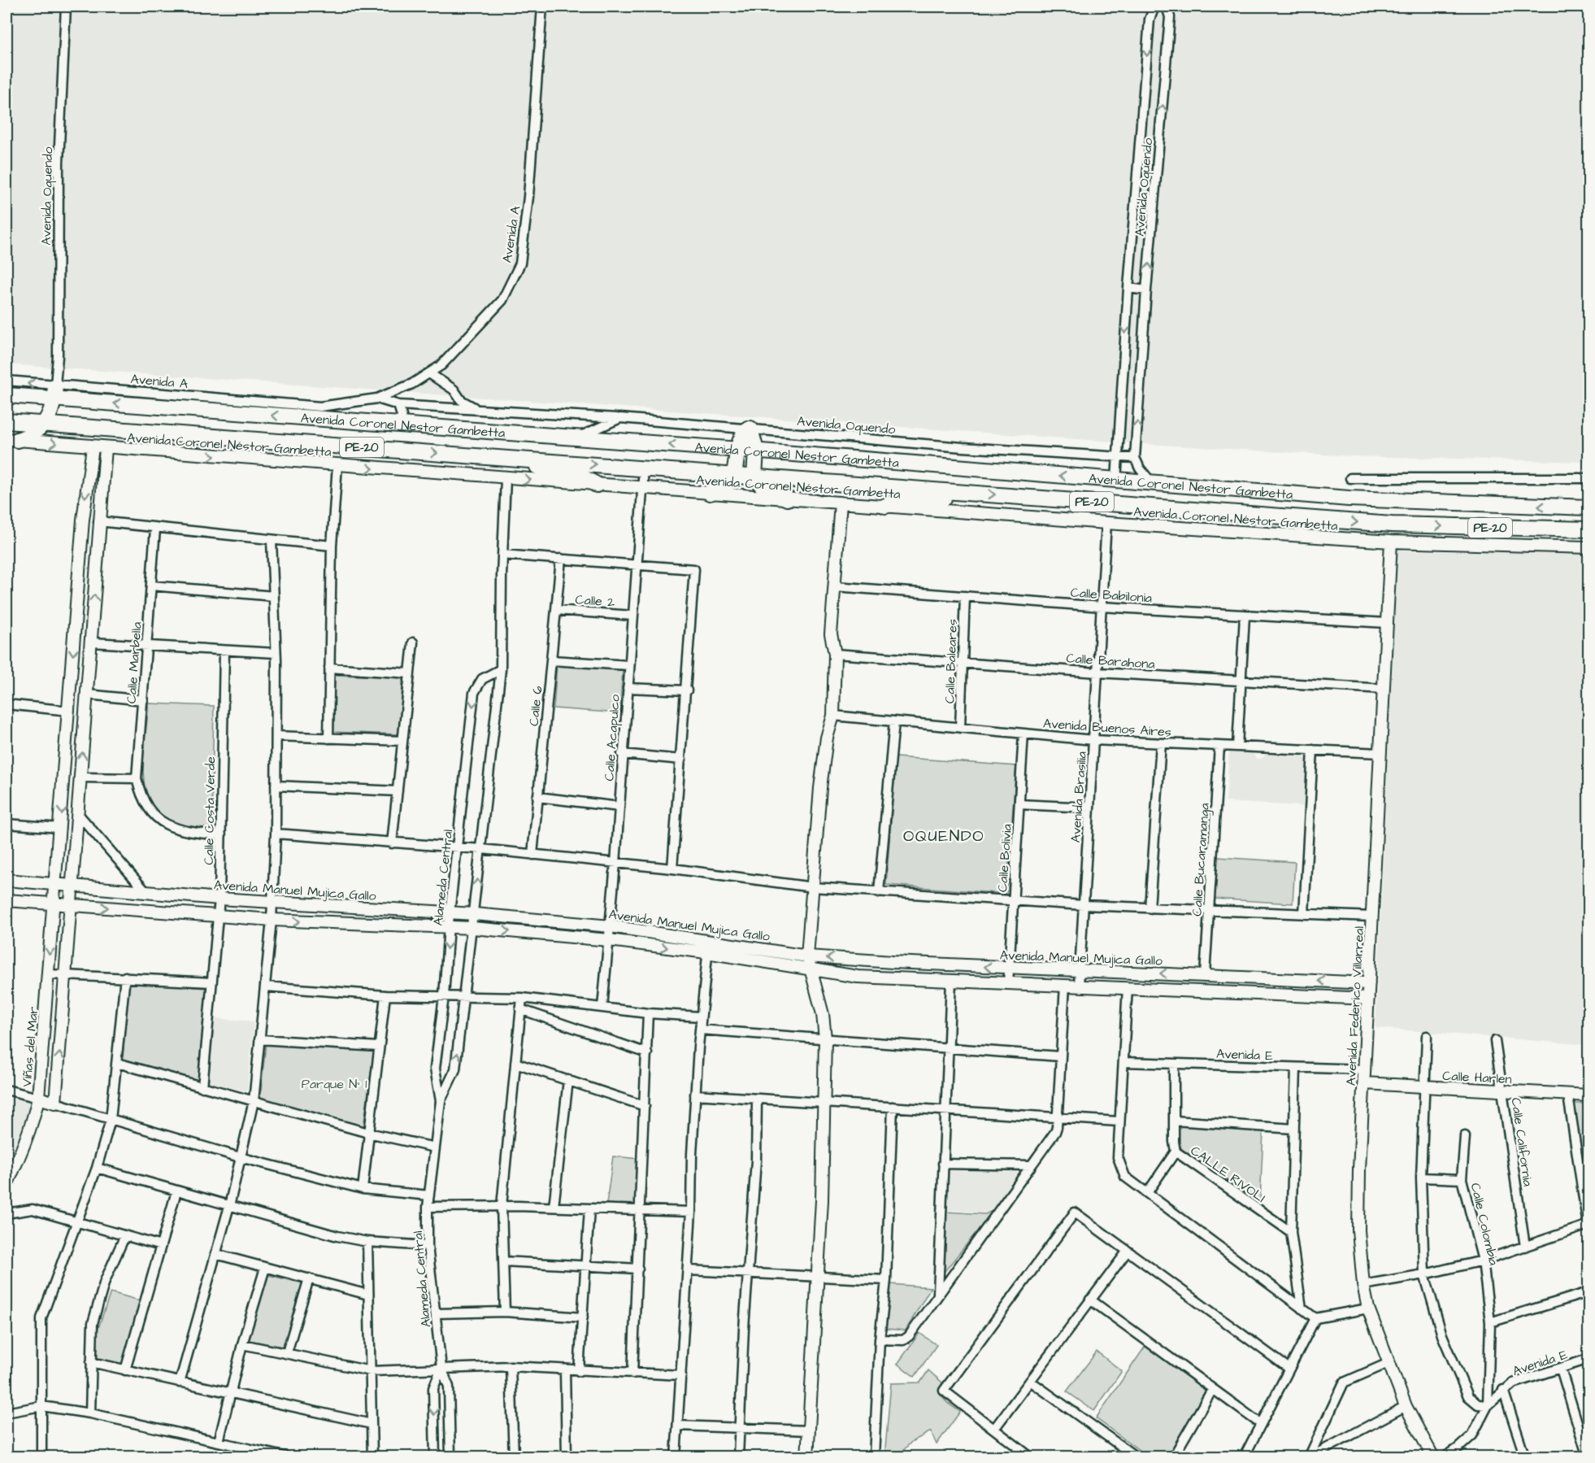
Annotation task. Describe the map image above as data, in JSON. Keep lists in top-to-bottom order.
{
  "streets": {
    "highway": ["Avenida Coronel Nestor Gambetta", "PE-20"],
    "street": [
      "Avenida Oquendo",
      "Avenida A",
      "Avenida Coronel Néstor Gambetta",
      "Calle Babilonia",
      "Calle 2",
      "Calle Barahona",
      "Calle Baleares",
      "Calle Marbella",
      "Calle 6",
      "Avenida Buenos Aires",
      "Calle Acapulco",
      "Avenida Brasilia",
      "Calle Costa Verde",
      "Calle Bolivia",
      "Calle Bucaramanga",
      "Alameda Central",
      "Avenida Manuel Mujica Gallo",
      "Avenida Federico Villarreal",
      "Viñas del Mar",
      "Avenida E",
      "Calle Harlen",
      "Calle California",
      "CALLE RIVOLI",
      "Calle Colombia"
    ]
  },
  "crossings": [
    ["Avenida Oquendo", "Avenida A"],
    ["Avenida Oquendo", "Avenida Coronel Nestor Gambetta"],
    ["Avenida A", "Avenida Coronel Nestor Gambetta"],
    ["Avenida Coronel Nestor Gambetta", "Calle Acapulco"],
    ["Avenida Coronel Néstor Gambetta", "Calle Acapulco"],
    ["Avenida Coronel Néstor Gambetta", "Avenida Brasilia"],
    ["Avenida Coronel Néstor Gambetta", "Alameda Central"],
    ["Avenida Coronel Néstor Gambetta", "Avenida Federico Villarreal"],
    ["Avenida Coronel Néstor Gambetta", "Viñas del Mar"],
    ["Calle Babilonia", "Calle Baleares"],
    ["Calle Babilonia", "Avenida Brasilia"],
    ["Calle Babilonia", "Avenida Federico Villarreal"],
    ["Calle 2", "Calle 6"],
    ["Calle 2", "Calle Acapulco"],
    ["Calle Barahona", "Calle Baleares"],
    ["Calle Barahona", "Avenida Brasilia"],
    ["Calle Barahona", "Avenida Federico Villarreal"],
    ["Calle Baleares", "Avenida Buenos Aires"],
    ["Calle Marbella", "Calle Costa Verde"],
    ["Avenida Buenos Aires", "Avenida Brasilia"],
    ["Avenida Buenos Aires", "Calle Bolivia"],
    ["Avenida Buenos Aires", "Calle Bucaramanga"],
    ["Avenida Buenos Aires", "Avenida Federico Villarreal"],
    ["Calle Acapulco", "Avenida Manuel Mujica Gallo"],
    ["Avenida Brasilia", "Avenida Manuel Mujica Gallo"],
    ["Calle Costa Verde", "Avenida Manuel Mujica Gallo"],
    ["Calle Bolivia", "Avenida Manuel Mujica Gallo"],
    ["Calle Bucaramanga", "Avenida Manuel Mujica Gallo"],
    ["Alameda Central", "Avenida Manuel Mujica Gallo"],
    ["Avenida Manuel Mujica Gallo", "Avenida Federico Villarreal"],
    ["Avenida Manuel Mujica Gallo", "Viñas del Mar"],
    ["Avenida Federico Villarreal", "Avenida E"],
    ["Avenida Federico Villarreal", "Calle Harlen"],
    ["Avenida E", "CALLE RIVOLI"],
    ["Avenida E", "Calle Colombia"],
    ["Calle Harlen", "Calle California"]
  ],
  "districts": ["OQUENDO"],
  "parks": ["Parque N° 1"]
}
